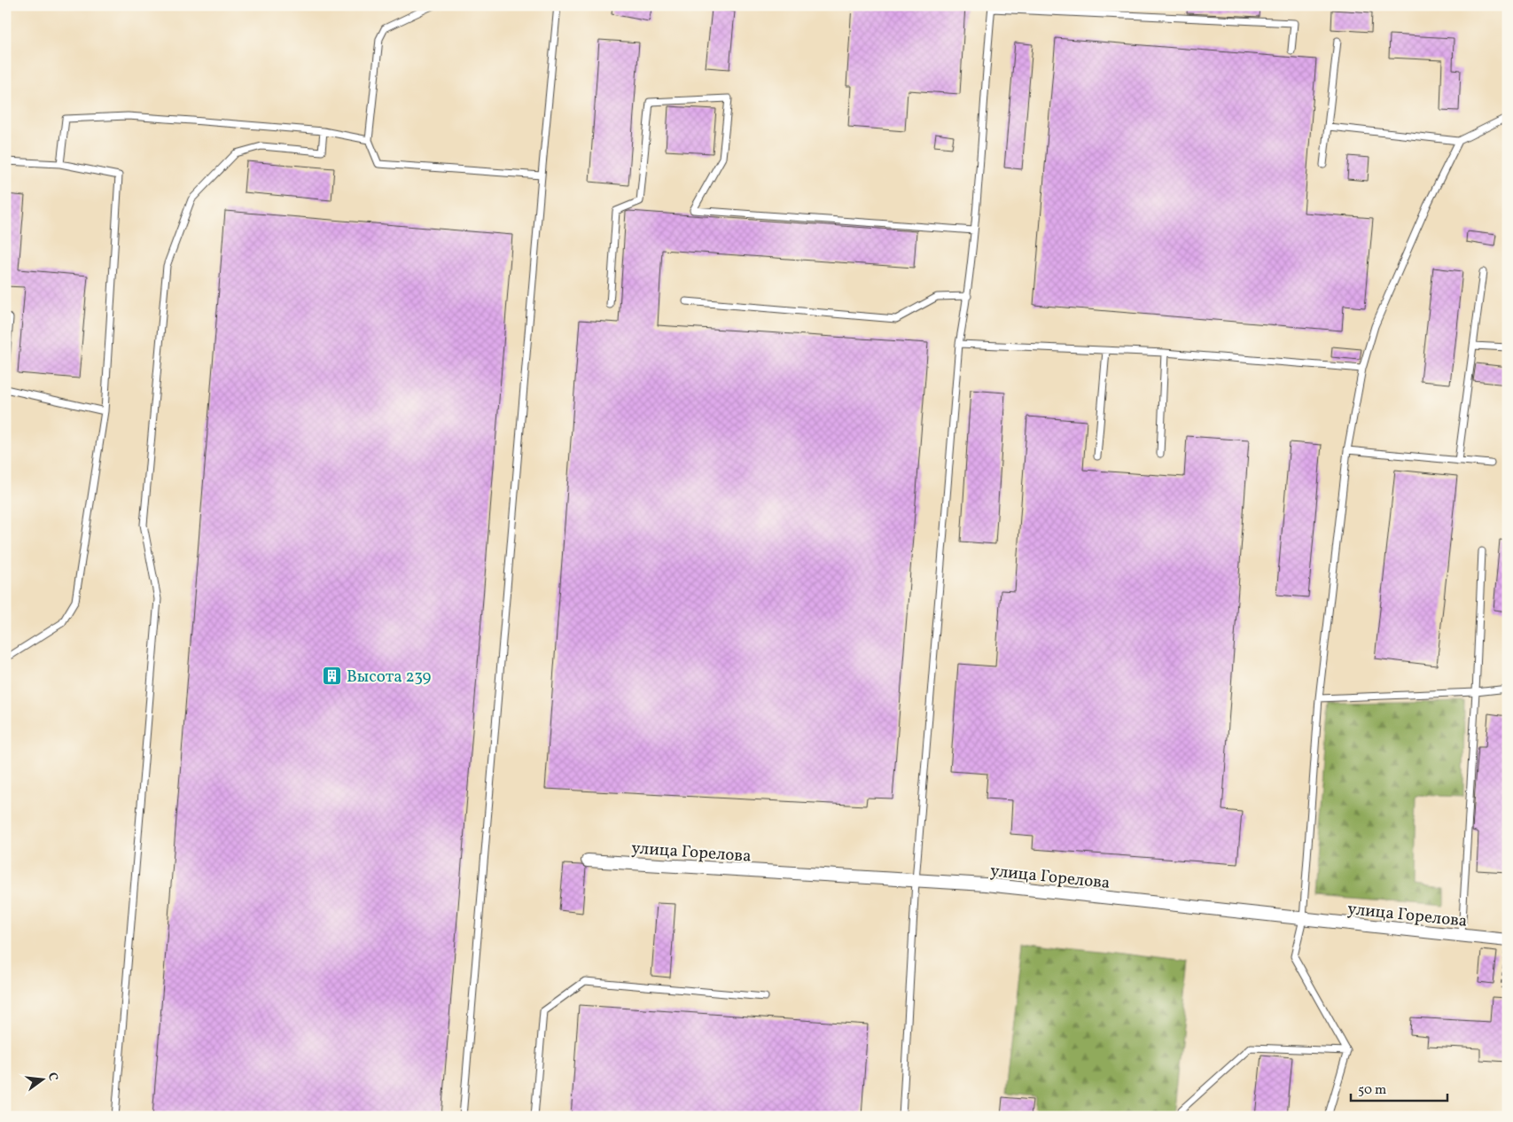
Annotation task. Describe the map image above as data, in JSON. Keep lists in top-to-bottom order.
{
  "streets": {
    "street": ["улица Горелова"]
  },
  "places": {
    "building": ["Высота 239"]
  },
  "scale_bar": "50 m",
  "north": "right"
}
